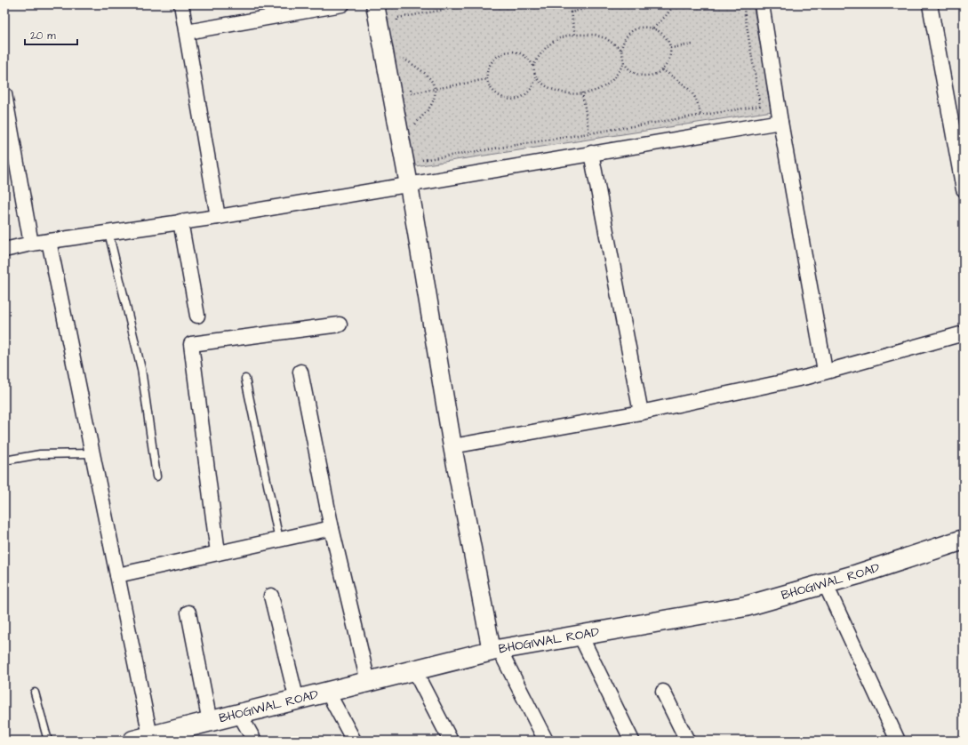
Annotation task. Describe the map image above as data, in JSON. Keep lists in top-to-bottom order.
{
  "streets": {
    "main road": ["BHOGIWAL ROAD"]
  },
  "scale_bar": "20 m"
}
